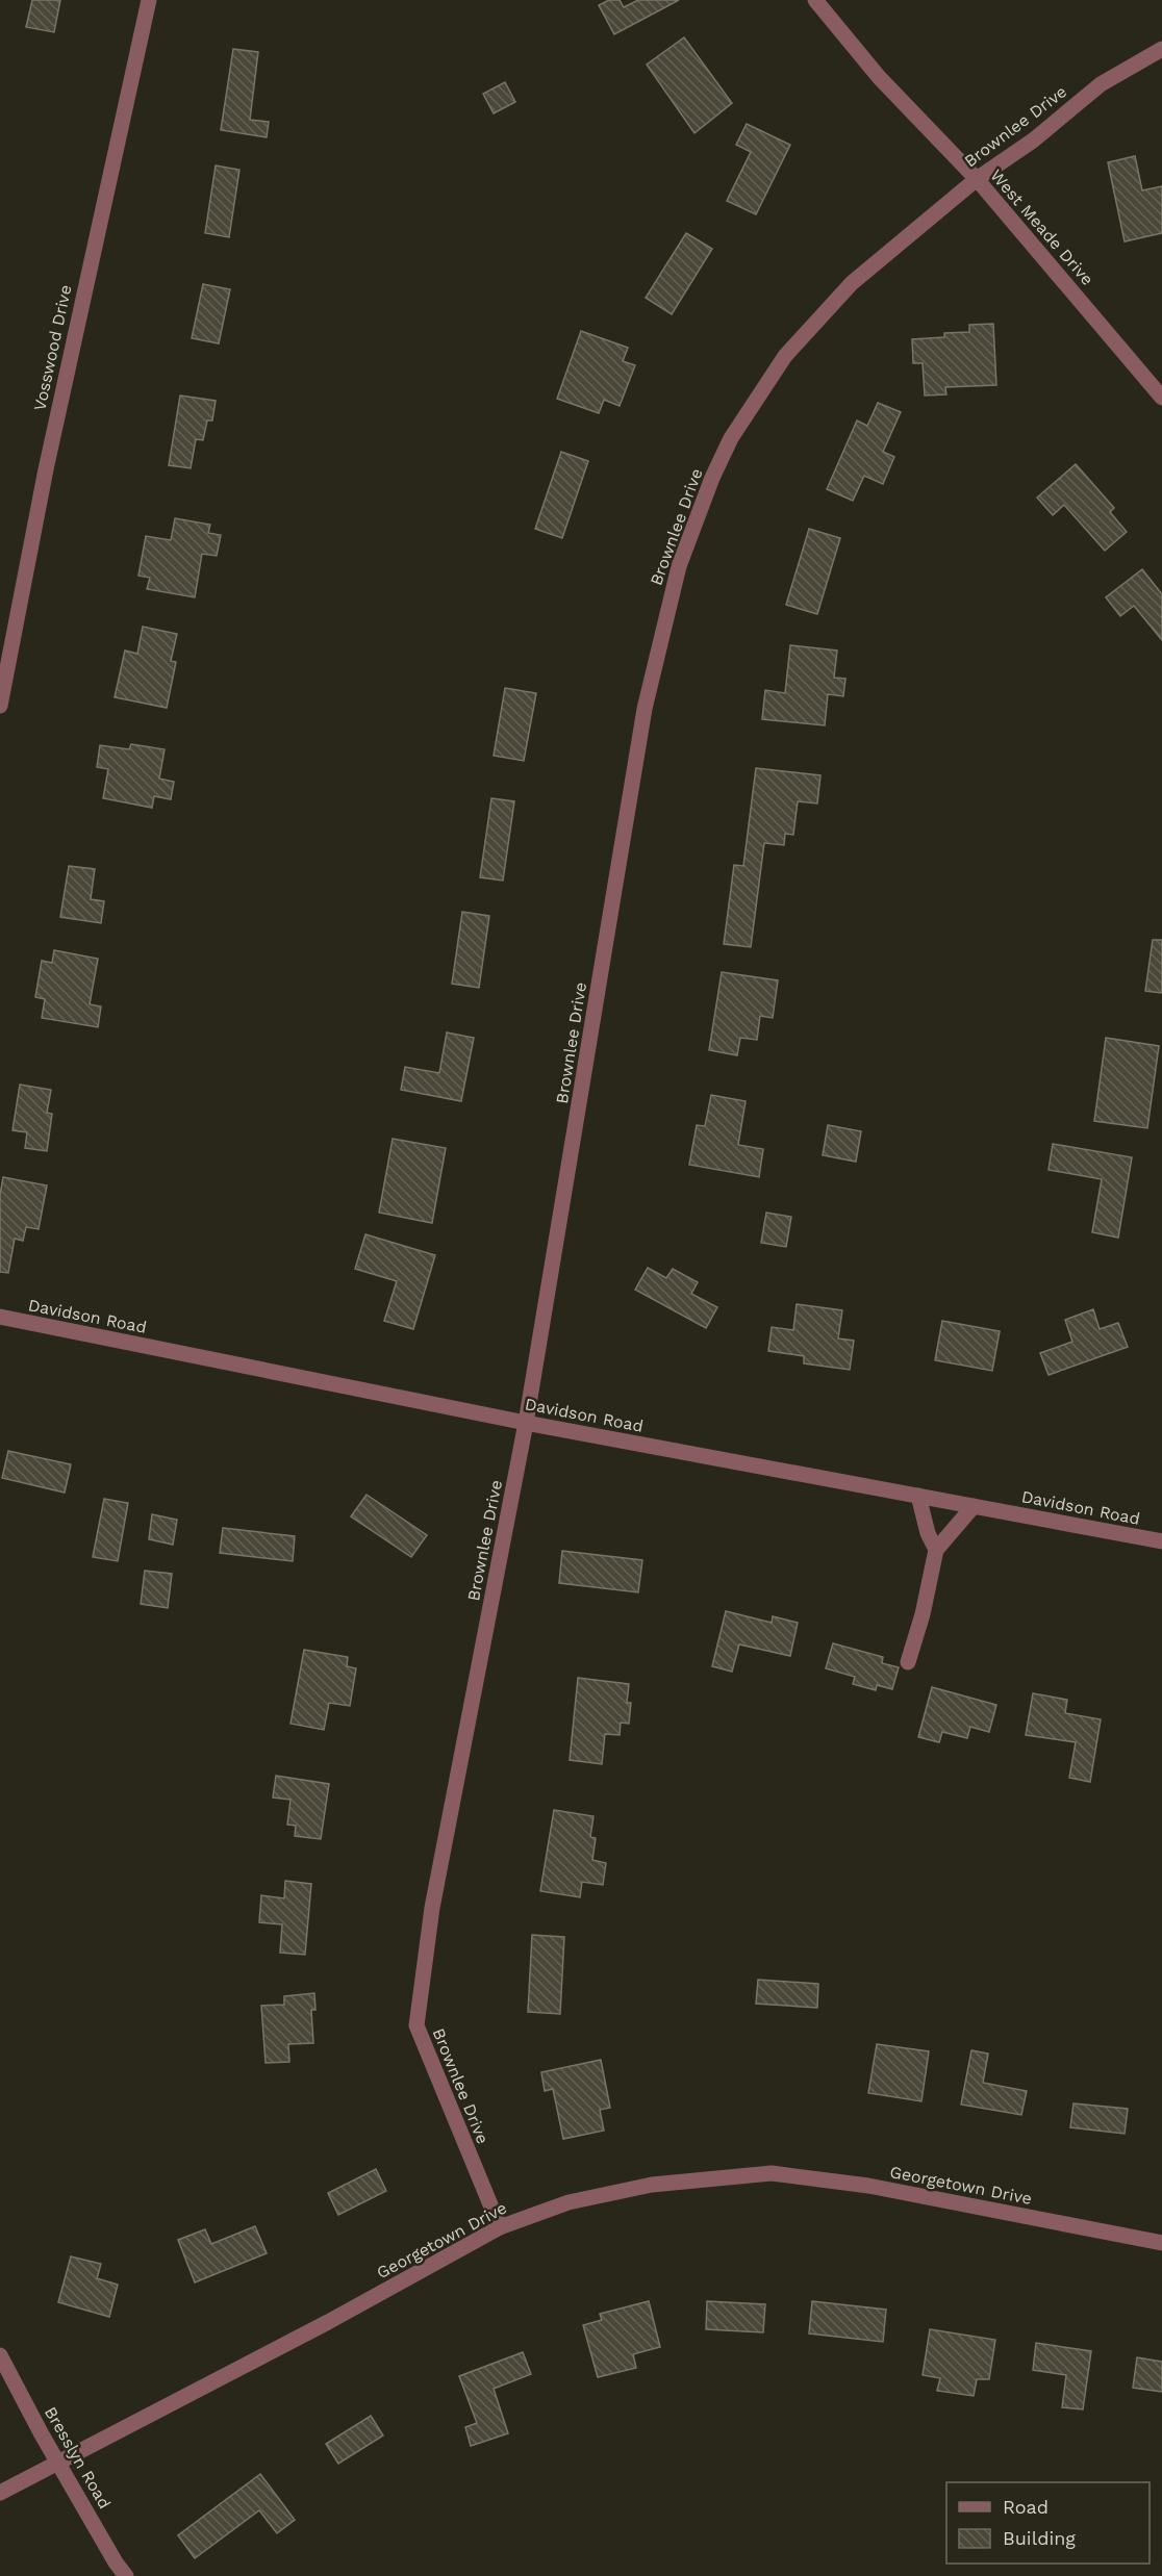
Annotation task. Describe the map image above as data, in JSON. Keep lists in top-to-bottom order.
{
  "streets": {
    "street": [
      "Brownlee Drive",
      "West Meade Drive",
      "Vosswood Drive",
      "Davidson Road",
      "Georgetown Drive",
      "Bresslyn Road"
    ]
  },
  "crossings": [
    ["Brownlee Drive", "West Meade Drive"],
    ["Brownlee Drive", "Davidson Road"],
    ["Brownlee Drive", "Georgetown Drive"],
    ["Georgetown Drive", "Bresslyn Road"]
  ],
  "legend": ["Road", "Building"]
}
